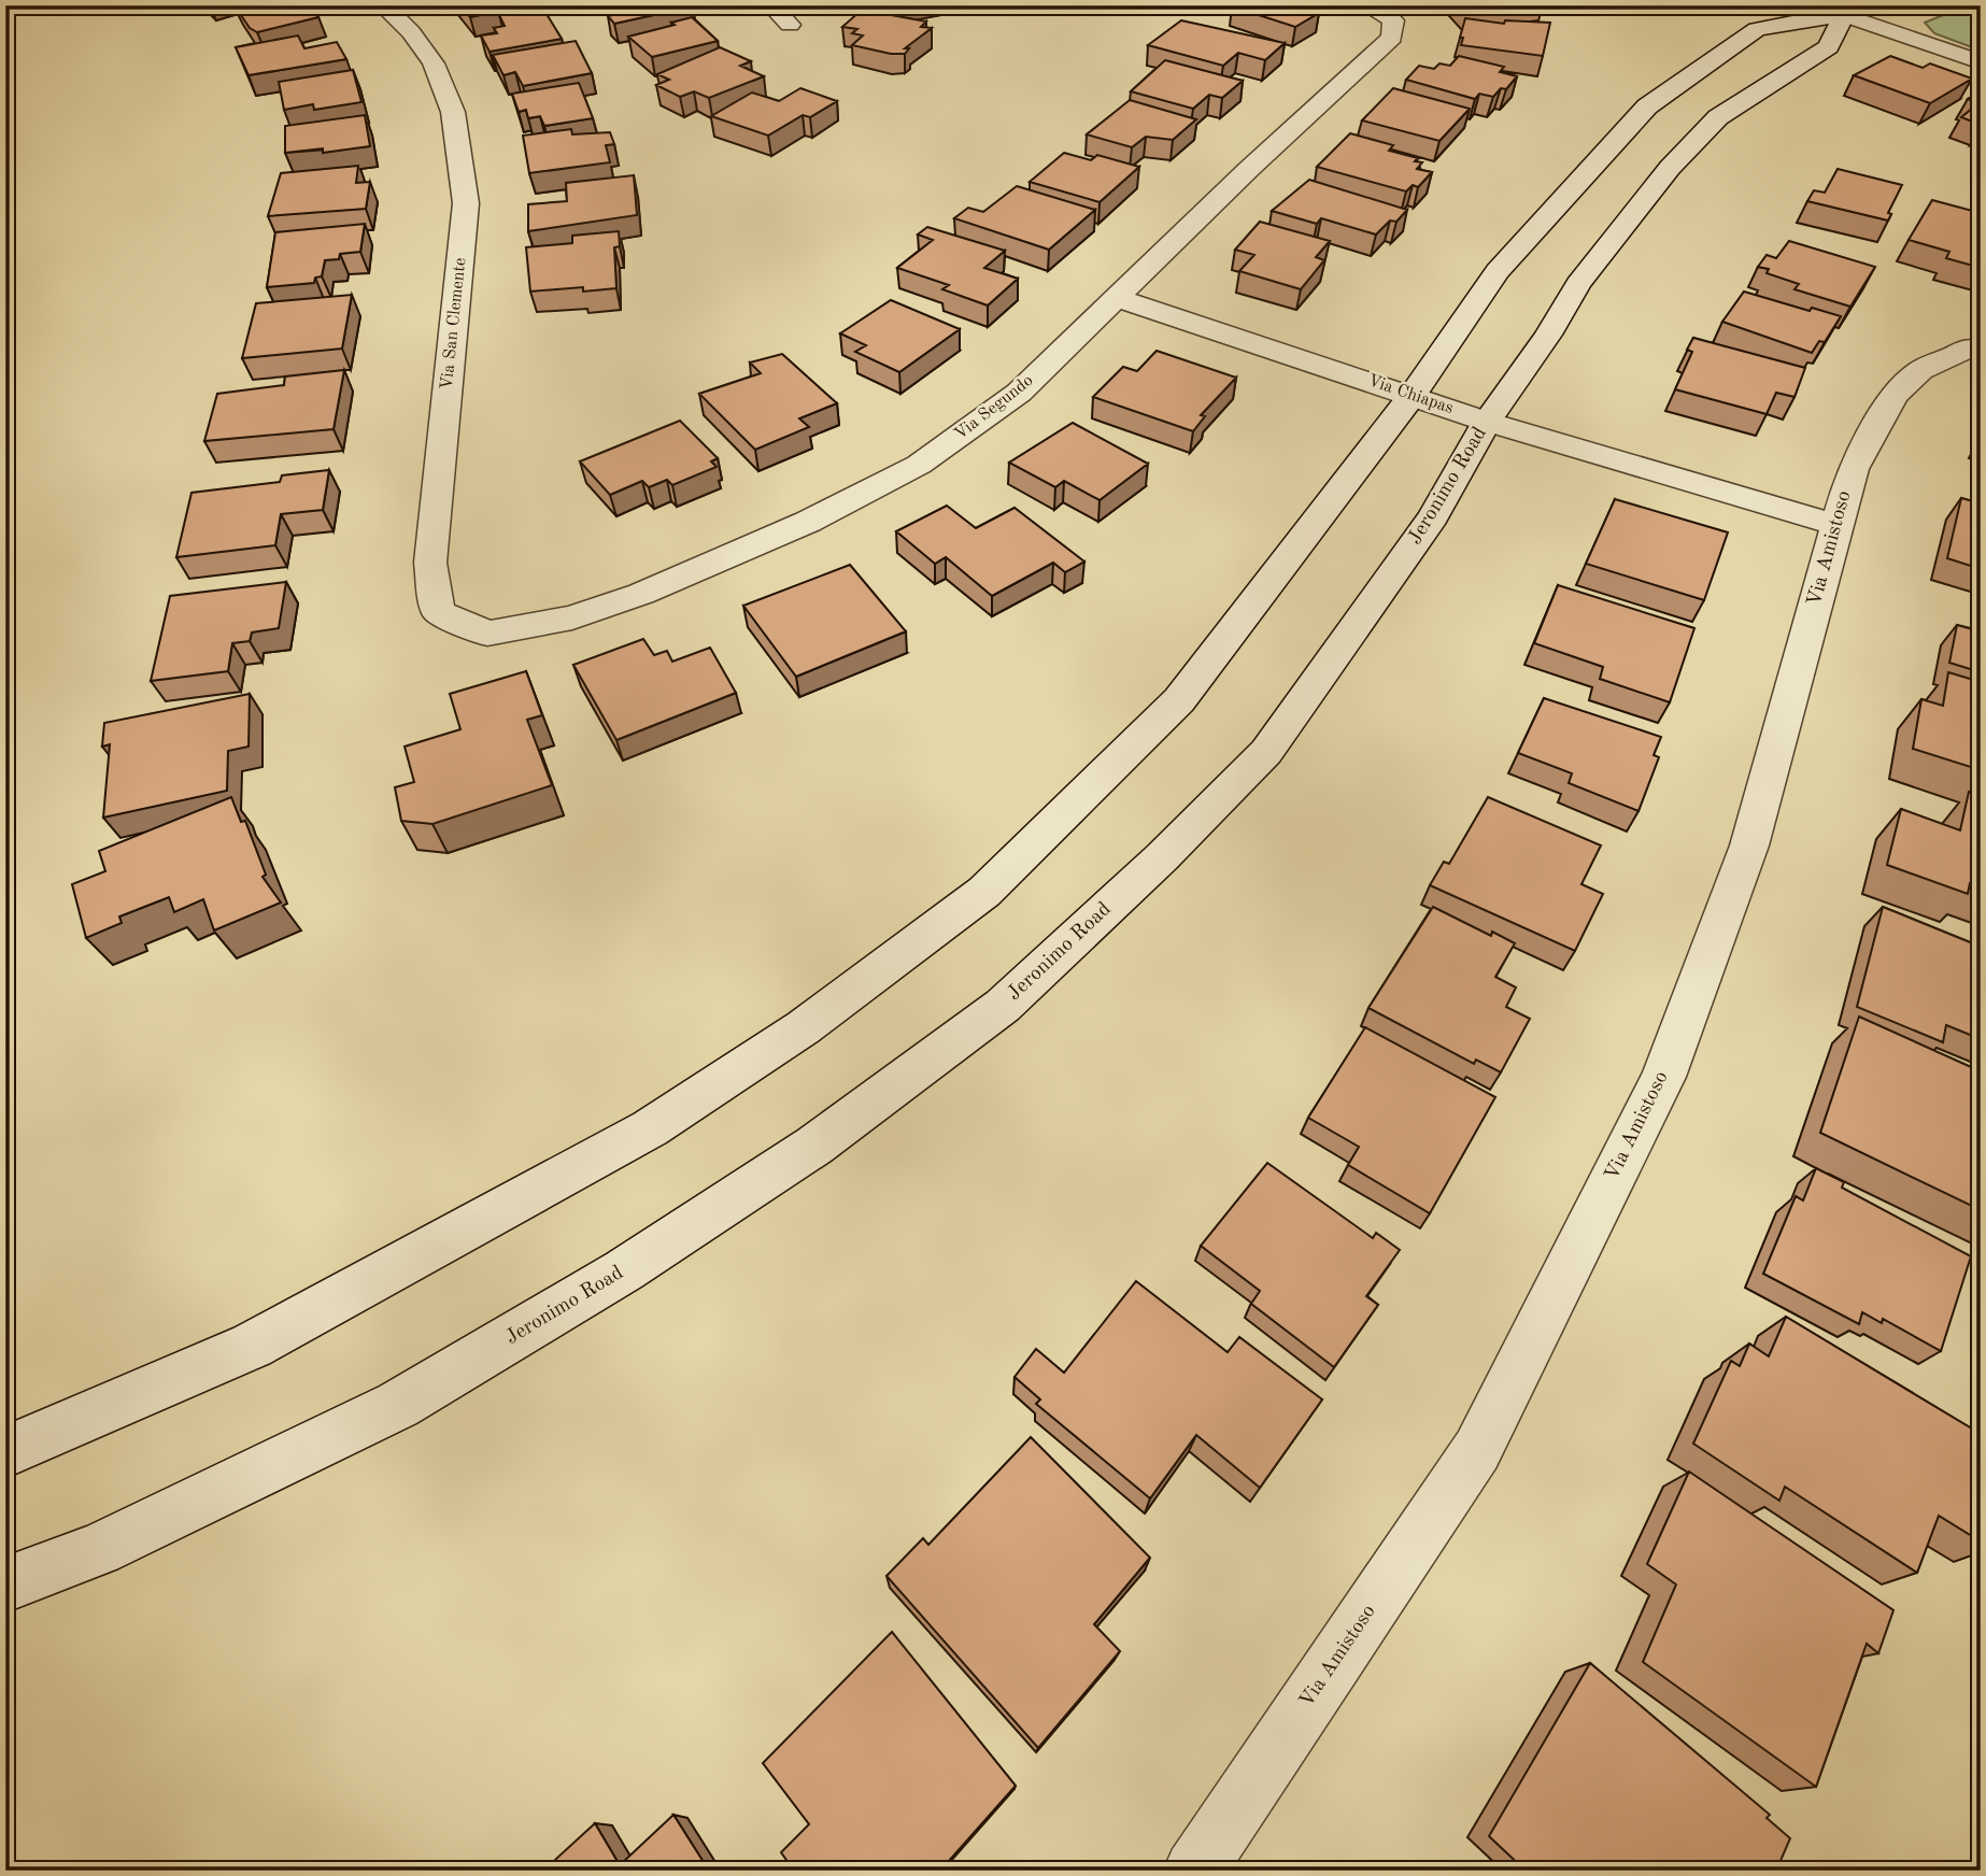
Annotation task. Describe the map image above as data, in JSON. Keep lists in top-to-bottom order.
{
  "streets": {
    "street": [
      "Via San Clemente",
      "Via Chiapas",
      "Via Segundo",
      "Jeronimo Road",
      "Via Amistoso"
    ]
  },
  "crossings": [
    ["Via San Clemente", "Via Segundo"],
    ["Via Chiapas", "Via Segundo"],
    ["Via Chiapas", "Jeronimo Road"],
    ["Via Chiapas", "Via Amistoso"]
  ]
}
